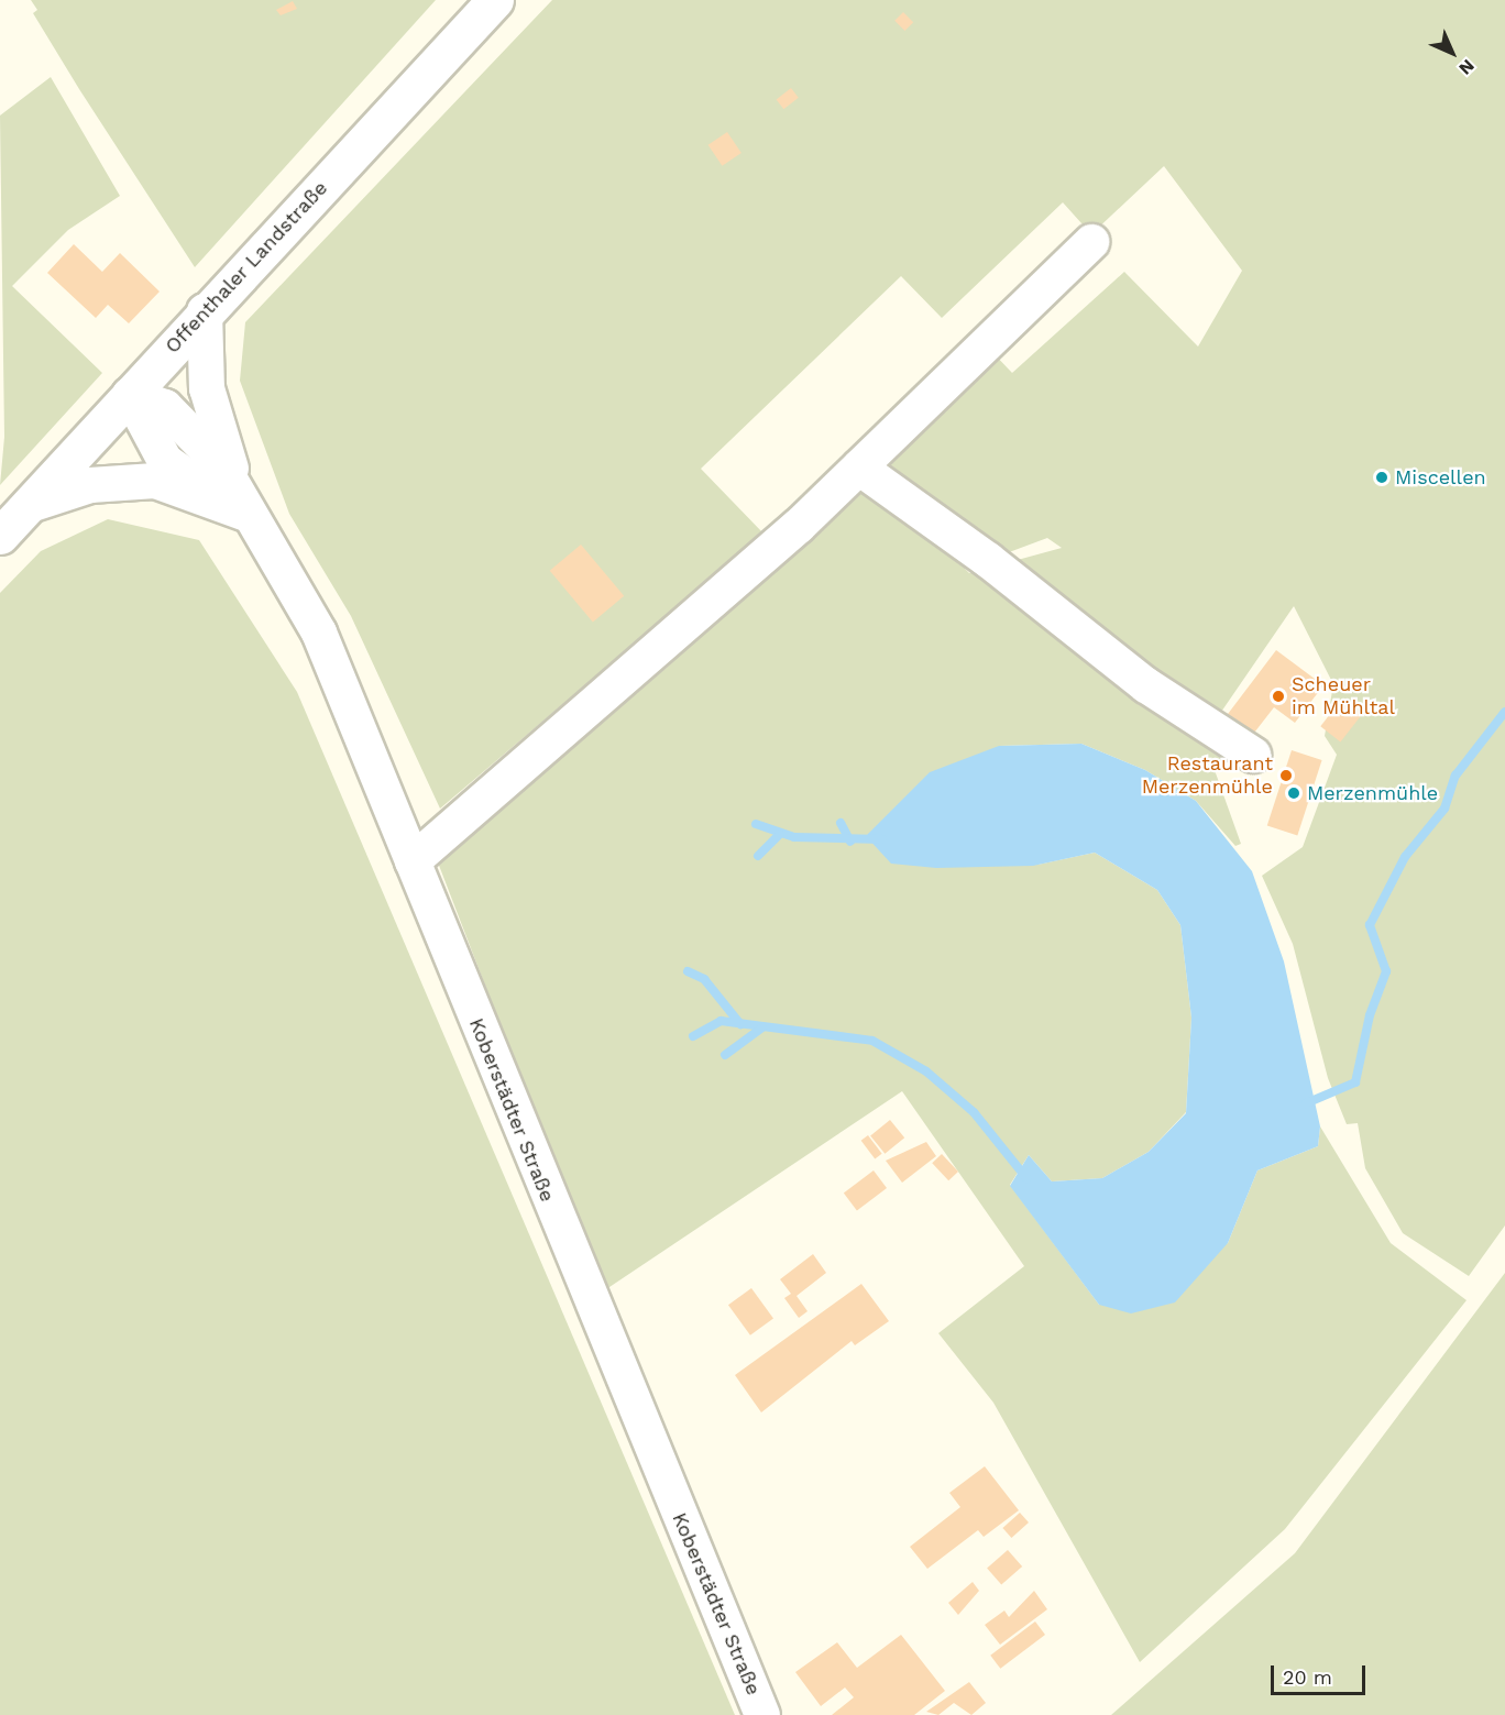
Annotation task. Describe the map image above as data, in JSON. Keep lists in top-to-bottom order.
{
  "streets": {
    "main road": ["Offenthaler Landstraße"],
    "street": ["Koberstädter Straße"]
  },
  "places": [
    "Miscellen",
    "Scheuer im Mühltal",
    "Restaurant Merzenmühle",
    "Merzenmühle"
  ],
  "scale_bar": "20 m",
  "north": "bottom right"
}
